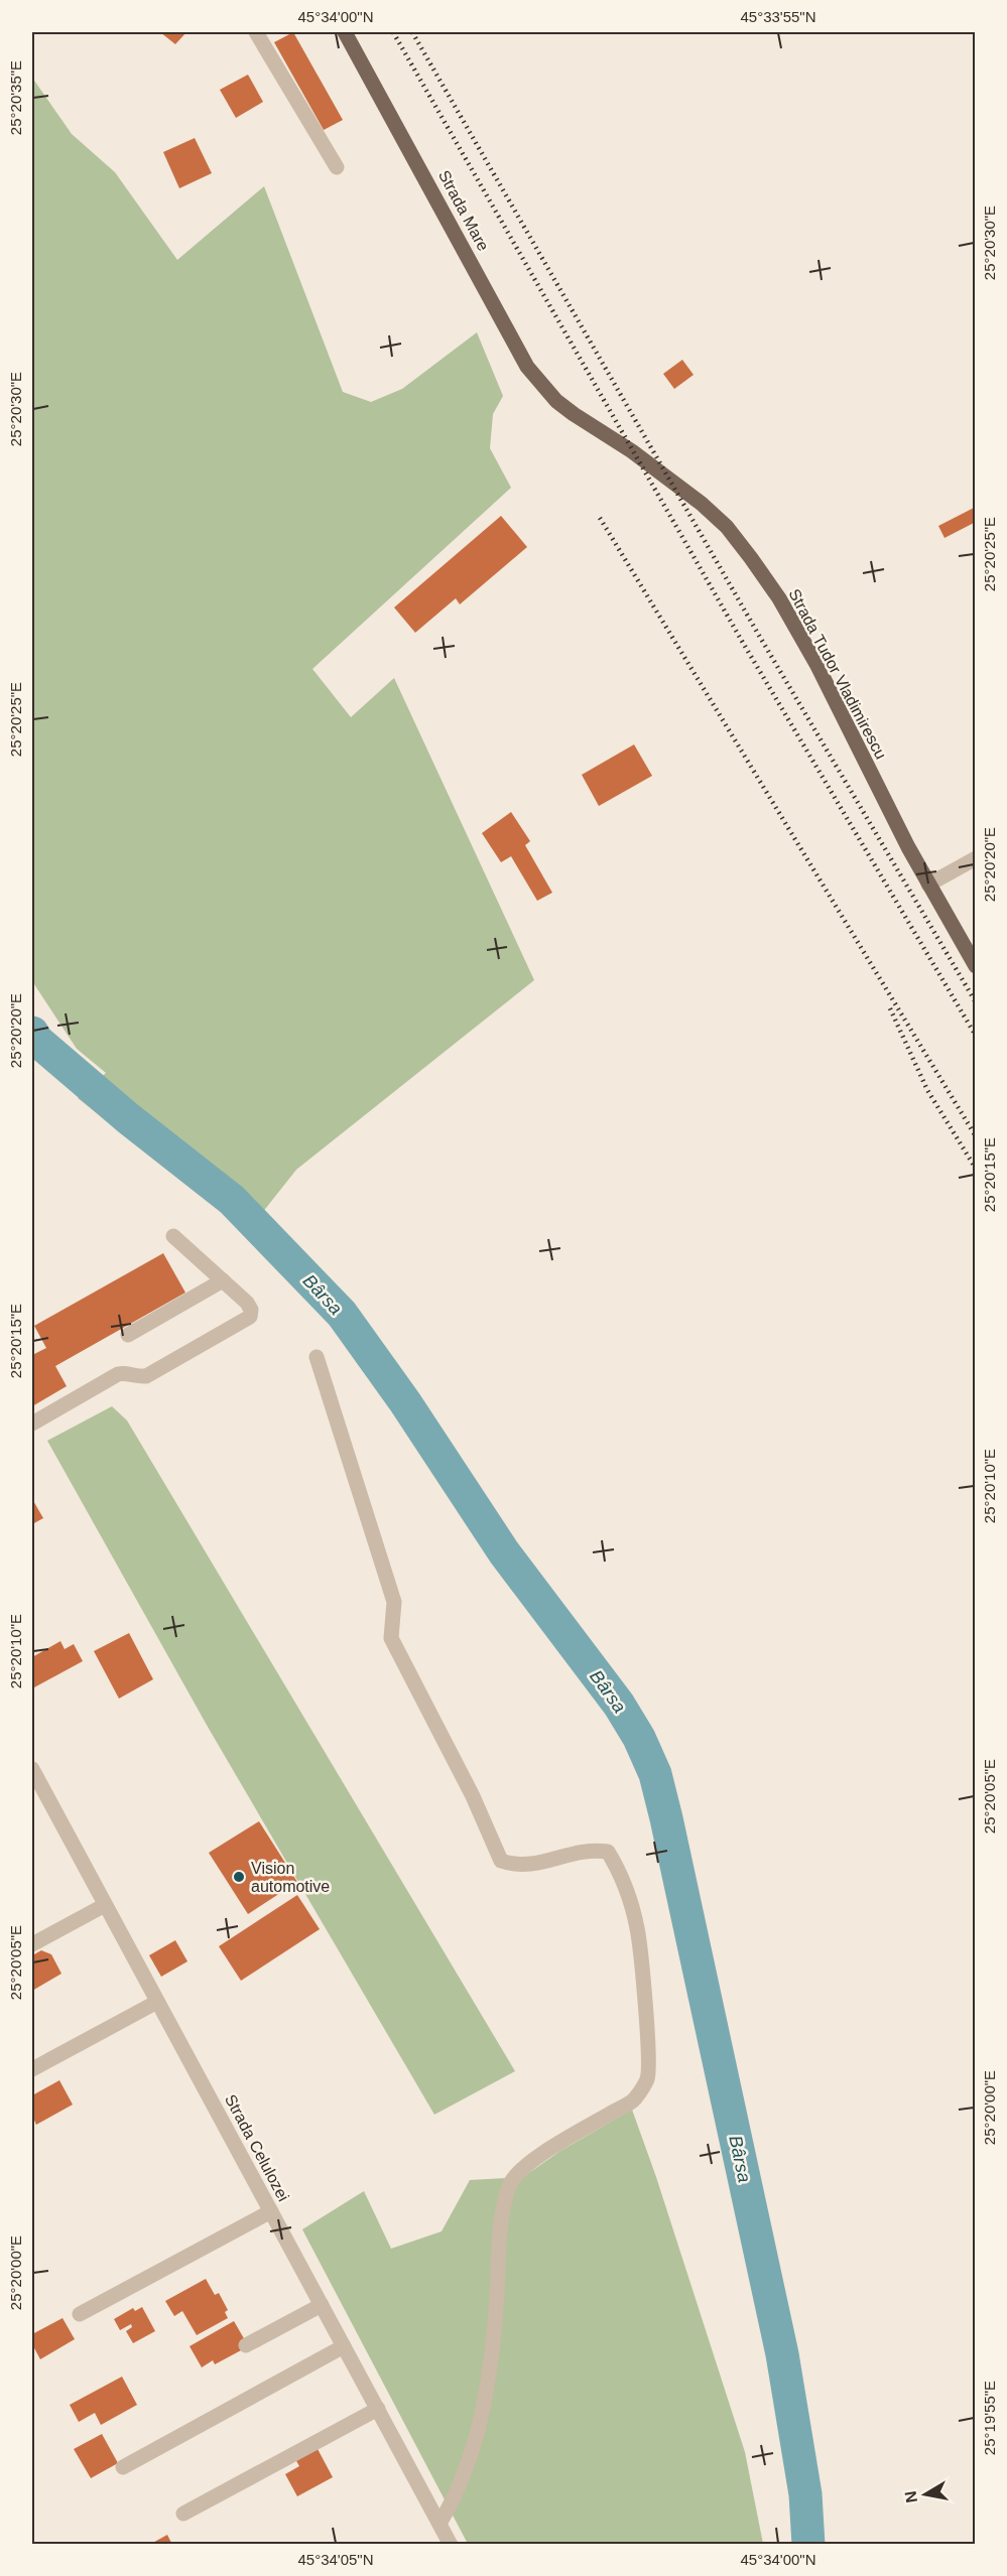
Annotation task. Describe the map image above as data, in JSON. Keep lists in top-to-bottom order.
{
  "streets": {
    "main road": ["Strada Mare", "Strada Tudor Vladimirescu"],
    "street": ["Strada Celulozei"]
  },
  "crossings": [
    ["Strada Mare", "Strada Tudor Vladimirescu"]
  ],
  "water": ["Bârsa"],
  "places": ["Vision automotive"],
  "north": "left",
  "coordinates": [
    "45°34'00\"N",
    "45°33'55\"N",
    "25°20'35\"E",
    "25°20'30\"E",
    "25°20'25\"E",
    "25°20'20\"E",
    "25°20'15\"E",
    "25°20'10\"E",
    "25°20'05\"E",
    "25°20'00\"E",
    "25°19'55\"E",
    "45°34'05\"N"
  ]
}
